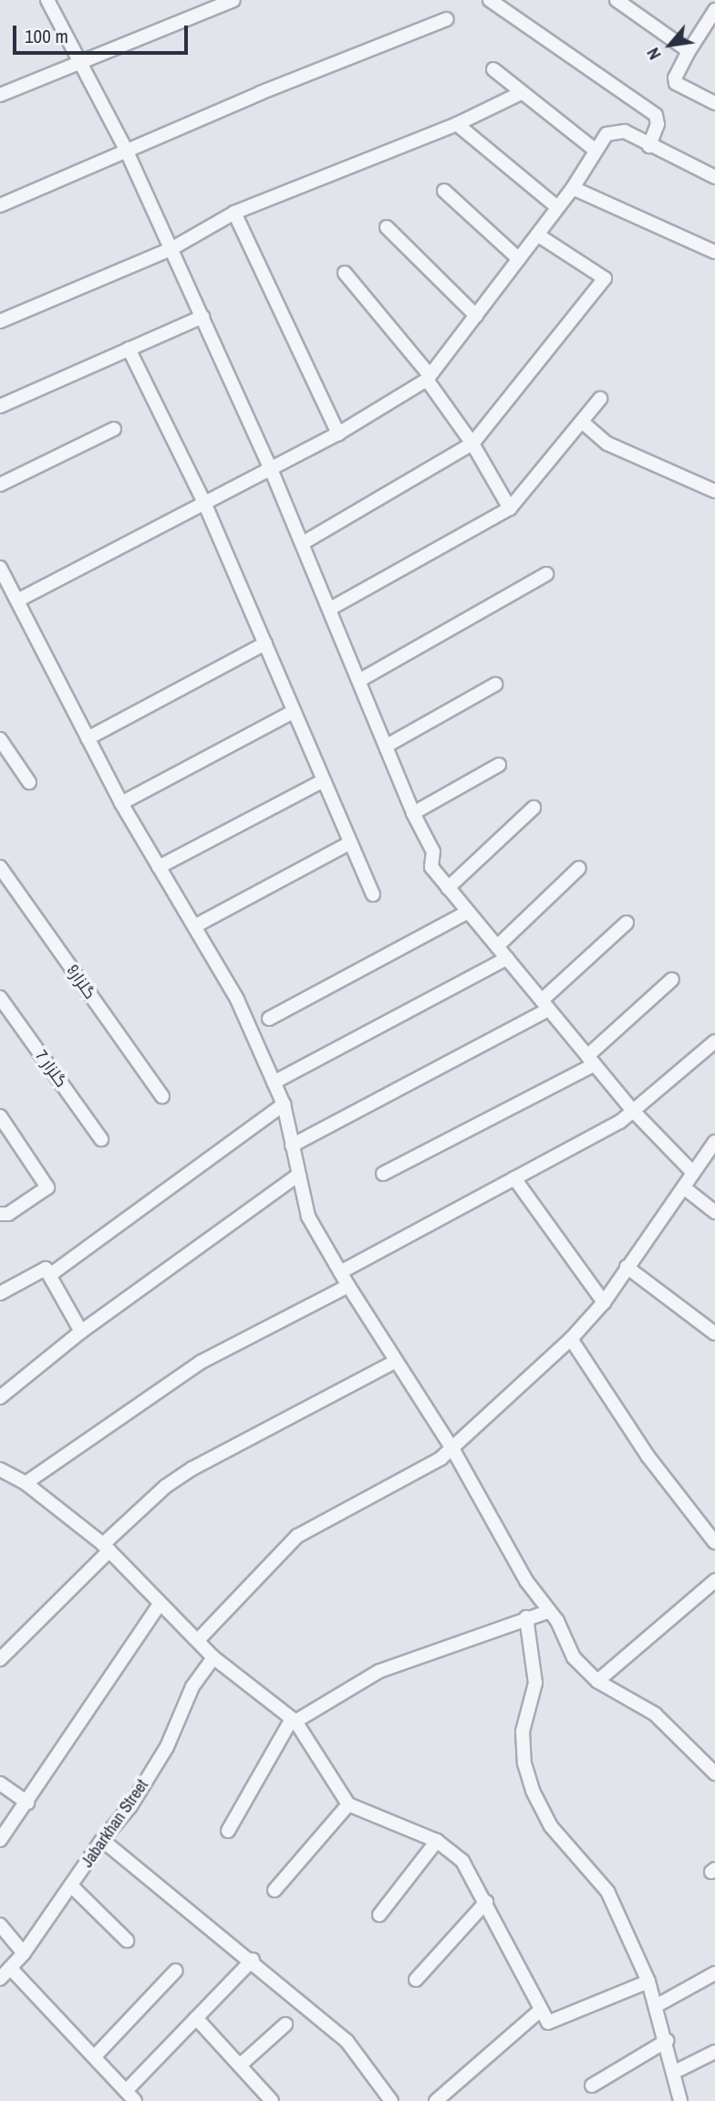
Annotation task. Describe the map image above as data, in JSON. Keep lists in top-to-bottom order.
{
  "streets": {
    "street": ["گلزار9", "گلزار 7", "Jabarkhan Street"]
  },
  "scale_bar": "100 m",
  "north": "bottom left"
}
